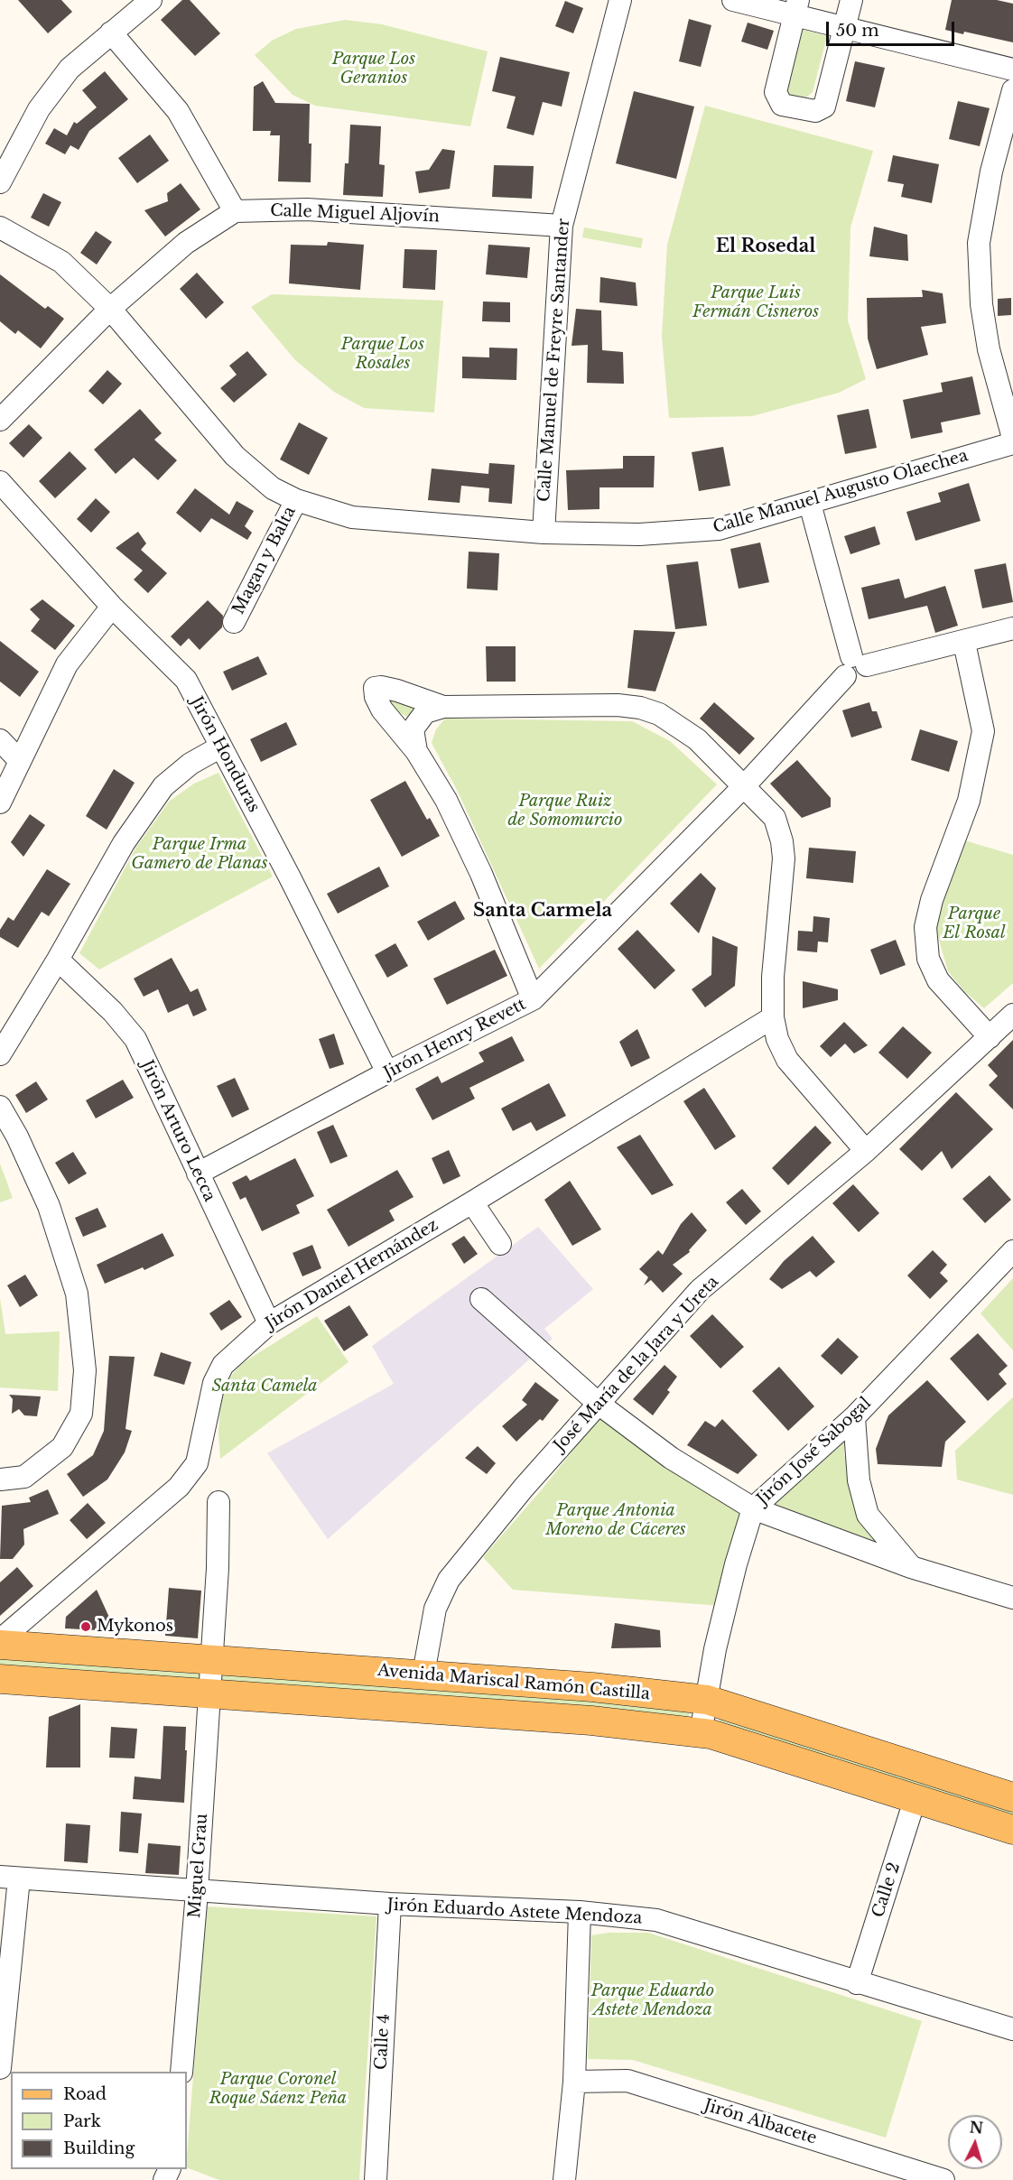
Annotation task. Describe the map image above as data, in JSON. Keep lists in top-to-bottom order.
{
  "streets": {
    "main road": ["Avenida Mariscal Ramón Castilla"],
    "street": [
      "Calle Miguel Aljovín",
      "Calle Manuel de Freyre Santander",
      "Calle Manuel Augusto Olaechea",
      "Magan y Balta",
      "Jirón Honduras",
      "Jirón Henry Revett",
      "Jirón Arturo Lecca",
      "Jirón Daniel Hernández",
      "José María de la Jara y Ureta",
      "Jirón José Sabogal",
      "Miguel Grau",
      "Calle 2",
      "Jirón Eduardo Astete Mendoza",
      "Calle 4",
      "Jirón Albacete"
    ]
  },
  "crossings": [
    ["Calle Miguel Aljovín", "Calle Manuel de Freyre Santander"],
    ["Calle Manuel de Freyre Santander", "Calle Manuel Augusto Olaechea"],
    ["Calle Manuel Augusto Olaechea", "Magan y Balta"],
    ["Jirón Honduras", "Jirón Henry Revett"],
    ["Jirón Henry Revett", "Jirón Arturo Lecca"],
    ["Jirón Arturo Lecca", "Jirón Daniel Hernández"],
    ["Jirón Daniel Hernández", "Avenida Mariscal Ramón Castilla"],
    ["José María de la Jara y Ureta", "Avenida Mariscal Ramón Castilla"],
    ["Jirón José Sabogal", "Avenida Mariscal Ramón Castilla"],
    ["Avenida Mariscal Ramón Castilla", "Miguel Grau"],
    ["Avenida Mariscal Ramón Castilla", "Calle 2"],
    ["Miguel Grau", "Jirón Eduardo Astete Mendoza"],
    ["Calle 2", "Jirón Eduardo Astete Mendoza"],
    ["Jirón Eduardo Astete Mendoza", "Calle 4"]
  ],
  "districts": ["El Rosedal", "Santa Carmela"],
  "parks": [
    "Parque Los Geranios",
    "Parque Luis Fermán Cisneros",
    "Parque Los Rosales",
    "Parque Ruiz de Somomurcio",
    "Parque Irma Gamero de Planas",
    "Parque El Rosal",
    "Santa Camela",
    "Parque Antonia Moreno de Cáceres",
    "Parque Eduardo Astete Mendoza",
    "Parque Coronel Roque Sáenz Peña"
  ],
  "places": ["Mykonos"],
  "legend": ["Road", "Park", "Building"],
  "scale_bar": "50 m",
  "north": "top"
}
